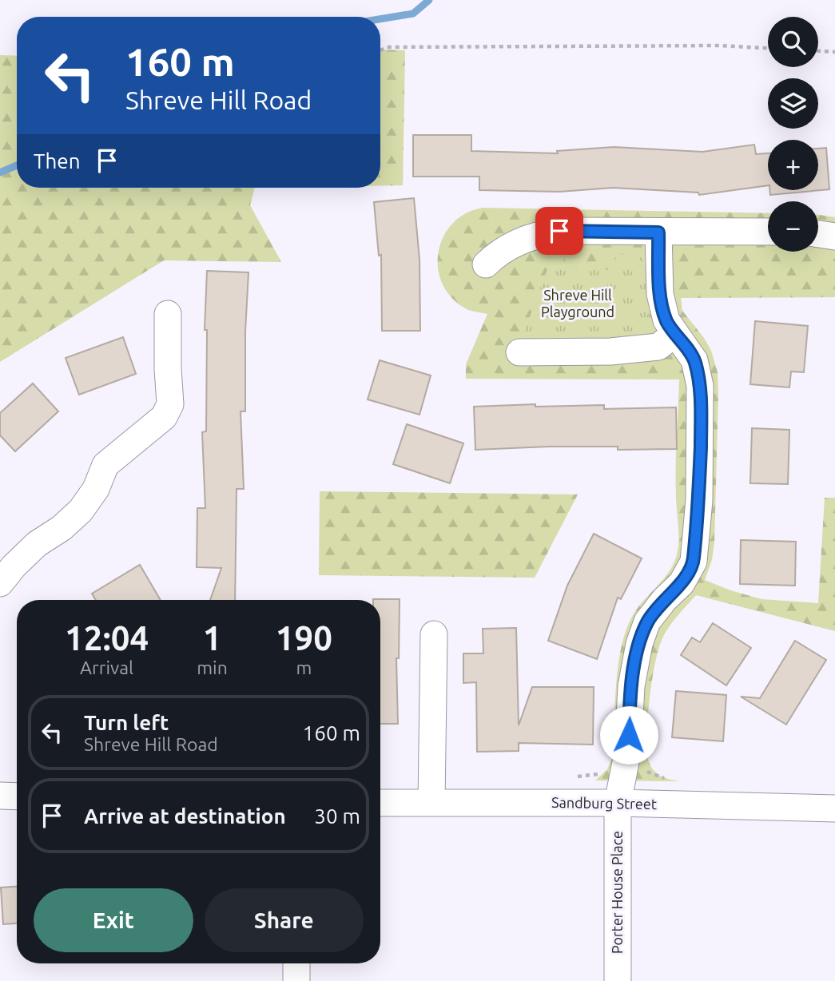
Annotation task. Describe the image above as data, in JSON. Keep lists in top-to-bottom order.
{
  "streets": {
    "street": ["Sandburg Street", "Porter House Place"]
  },
  "crossings": [
    ["Sandburg Street", "Porter House Place"]
  ],
  "parks": ["Shreve Hill Playground"],
  "page": {
    "map_buttons": ["+", "−"],
    "turn": ["160 m", "Shreve Hill Road"],
    "then": "Then",
    "eta": [
      "12:04",
      "Arrival",
      "1",
      "min",
      "190",
      "m"
    ],
    "list": [
      {
        "name": "Turn left",
        "note": "Shreve Hill Road",
        "value": "160 m"
      },
      {
        "name": "Arrive at destination",
        "value": "30 m"
      }
    ],
    "buttons": ["Exit", "Share"]
  }
}
